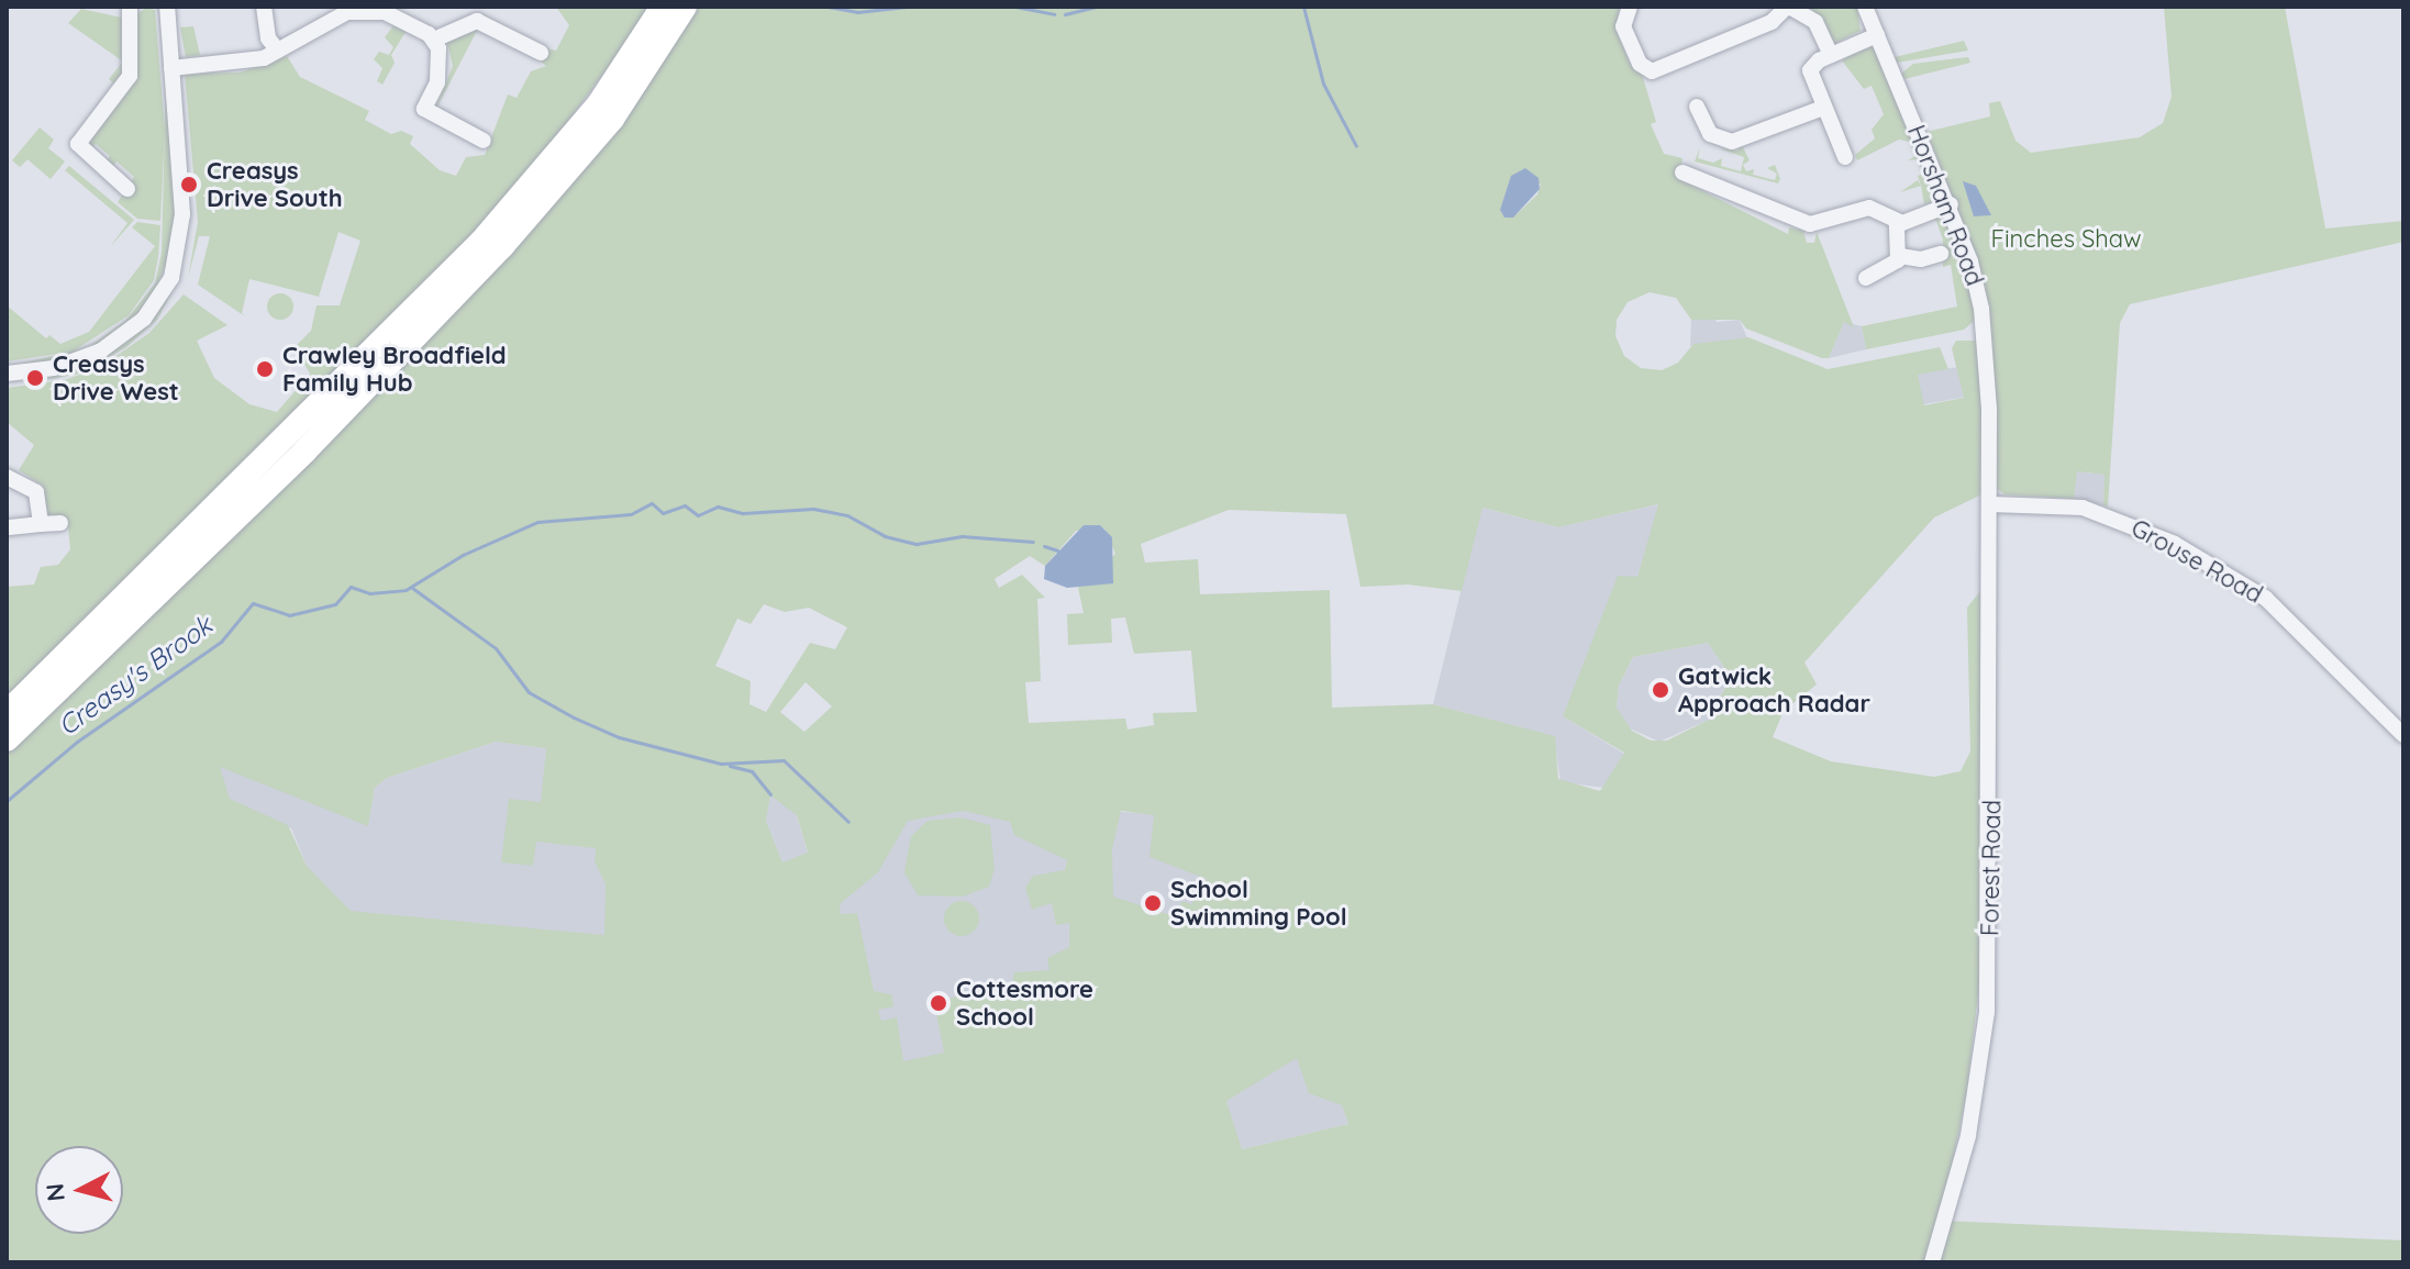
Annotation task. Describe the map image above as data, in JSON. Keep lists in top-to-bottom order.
{
  "streets": {
    "street": ["Horsham Road", "Grouse Road", "Forest Road"]
  },
  "crossings": [
    ["Horsham Road", "Forest Road"],
    ["Grouse Road", "Forest Road"]
  ],
  "water": ["Creasy's Brook"],
  "parks": ["Finches Shaw"],
  "places": [
    "Creasys Drive South",
    "Crawley Broadfield Family Hub",
    "Creasys Drive West",
    "Gatwick Approach Radar",
    "School Swimming Pool",
    "Cottesmore School"
  ],
  "north": "left"
}
